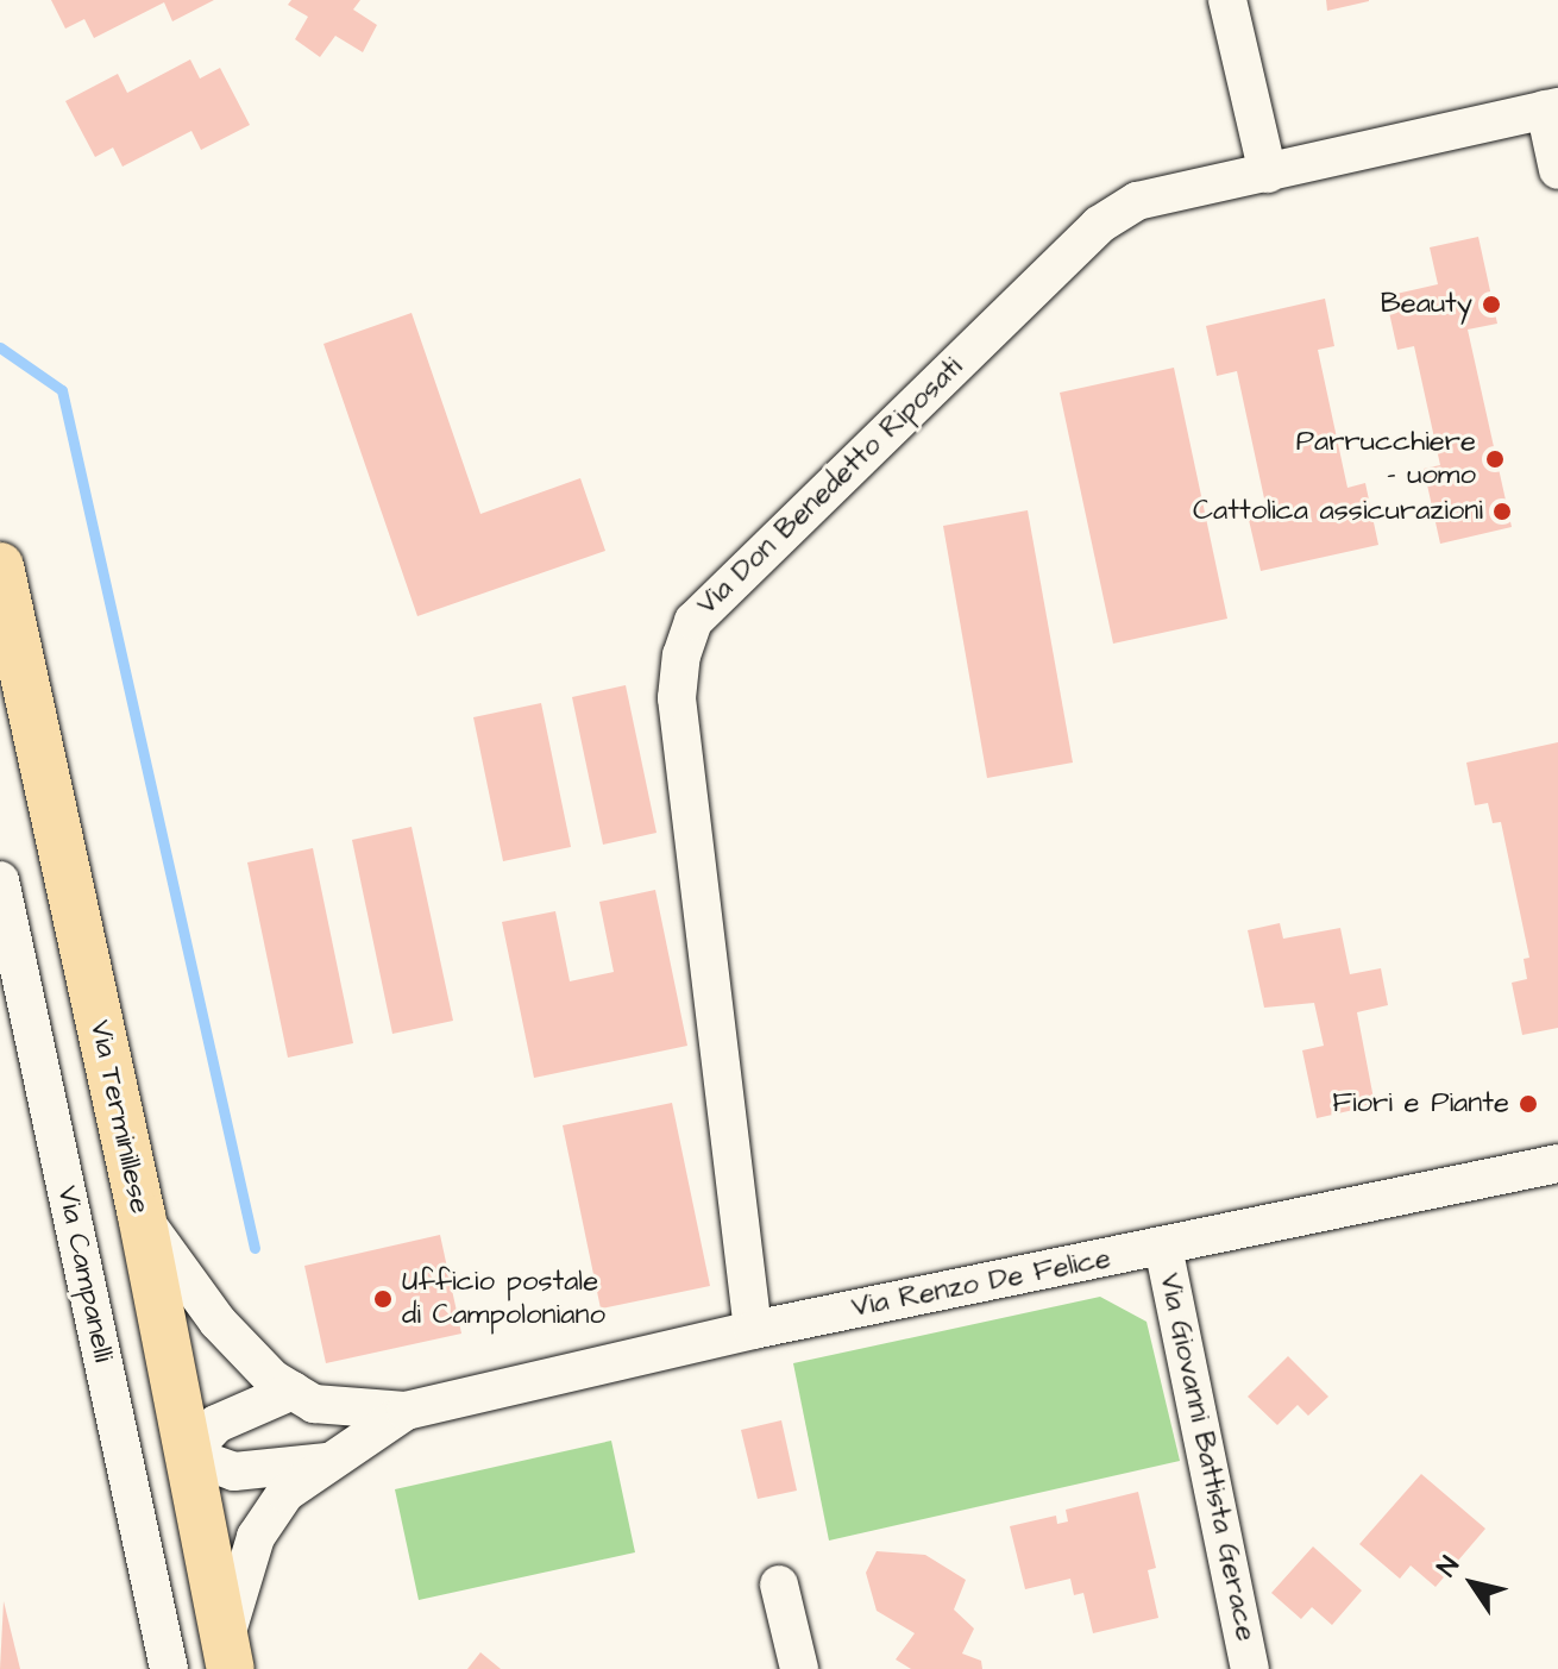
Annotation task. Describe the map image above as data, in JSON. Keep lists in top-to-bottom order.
{
  "streets": {
    "main road": ["Via Terminillese"],
    "street": [
      "Via Don Benedetto Riposati",
      "Via Campanelli",
      "Via Renzo De Felice",
      "Via Giovanni Battista Gerace"
    ]
  },
  "crossings": [
    ["Via Don Benedetto Riposati", "Via Renzo De Felice"],
    ["Via Terminillese", "Via Renzo De Felice"],
    ["Via Renzo De Felice", "Via Giovanni Battista Gerace"]
  ],
  "places": [
    "Beauty",
    "Parrucchiere - uomo",
    "Cattolica assicurazioni",
    "Fiori e Piante",
    "Ufficio postale di Campoloniano"
  ],
  "north": "top left"
}
